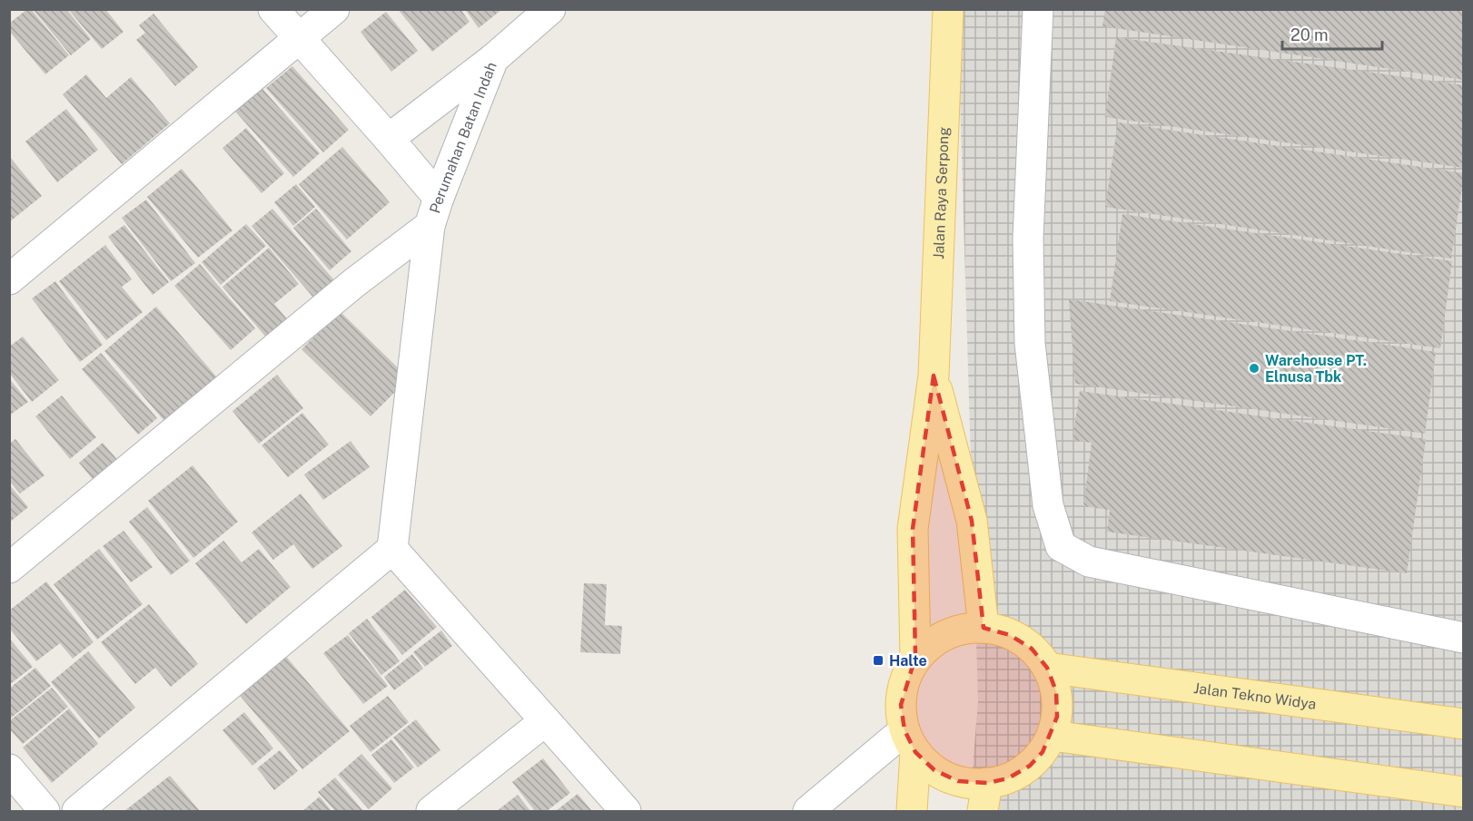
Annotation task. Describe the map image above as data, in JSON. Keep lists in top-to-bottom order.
{
  "streets": {
    "main road": ["Jalan Raya Serpong", "Jalan Tekno Widya"],
    "street": ["Perumahan Batan Indah"]
  },
  "crossings": [
    ["Jalan Raya Serpong", "Jalan Tekno Widya"]
  ],
  "places": {
    "other": ["Warehouse PT. Elnusa Tbk"],
    "transit": ["Halte"]
  },
  "scale_bar": "20 m"
}
